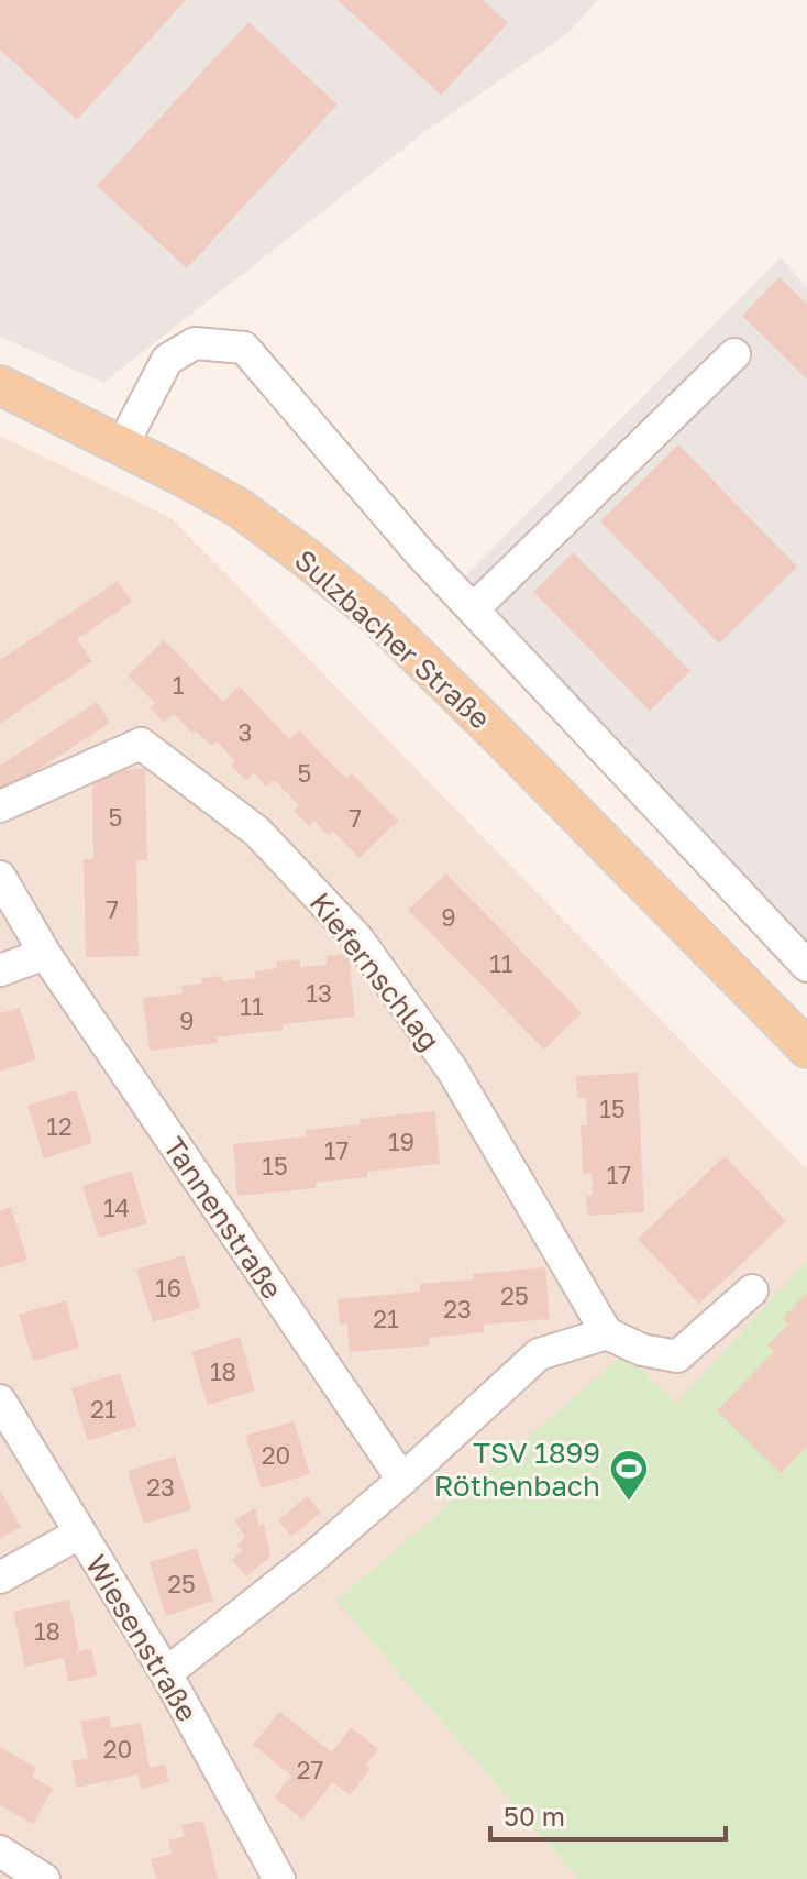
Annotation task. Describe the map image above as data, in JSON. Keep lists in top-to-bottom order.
{
  "streets": {
    "main road": ["Sulzbacher Straße"],
    "street": ["Kiefernschlag", "Tannenstraße", "Wiesenstraße"]
  },
  "places": {
    "sports": ["TSV 1899 Röthenbach"]
  },
  "house_numbers": [
    "1",
    "3",
    "5",
    "5",
    "7",
    "7",
    "9",
    "11",
    "13",
    "11",
    "9",
    "15",
    "12",
    "19",
    "17",
    "15",
    "17",
    "14",
    "16",
    "25",
    "23",
    "21",
    "18",
    "21",
    "20",
    "23",
    "25",
    "18",
    "20",
    "27"
  ],
  "scale_bar": "50 m"
}
